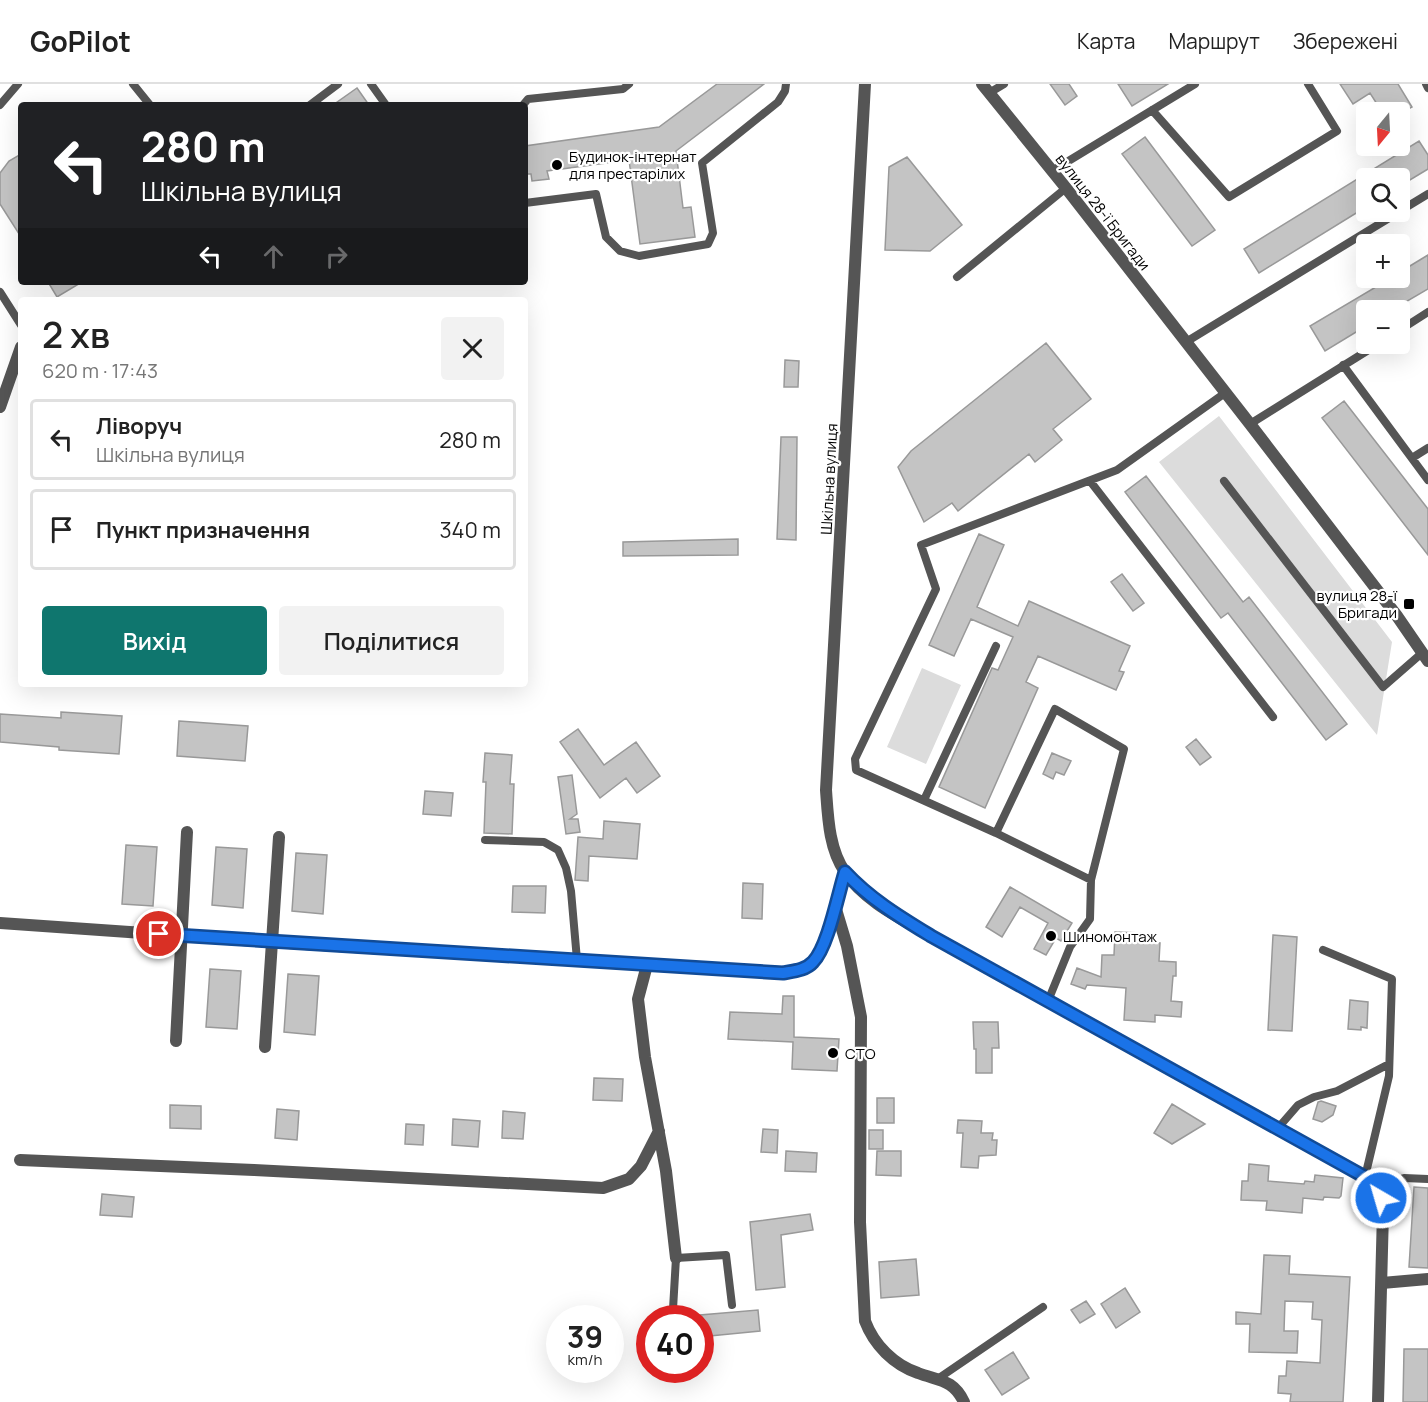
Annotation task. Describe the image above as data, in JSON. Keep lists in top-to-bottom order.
{
  "streets": {
    "street": ["вулиця 28-ї Бригади", "Шкільна вулиця"]
  },
  "places": {
    "other": ["Будинок-інтернат для престарілих", "Шиномонтаж", "СТО"],
    "transit": ["вулиця 28-ї Бригади"]
  },
  "north": "bottom",
  "page": {
    "header": "GoPilot",
    "nav": ["Карта", "Маршрут", "Збережені"],
    "map_buttons": ["+", "−"],
    "turn": ["280 m", "Шкільна вулиця"],
    "heading": ["2 хв", "620 m · 17:43"],
    "list": [
      {
        "name": "Ліворуч",
        "note": "Шкільна вулиця",
        "value": "280 m"
      },
      {
        "name": "Пункт призначення",
        "value": "340 m"
      }
    ],
    "buttons": ["Вихід", "Поділитися"],
    "speed": "39 km/h",
    "limit": "40"
  }
}
